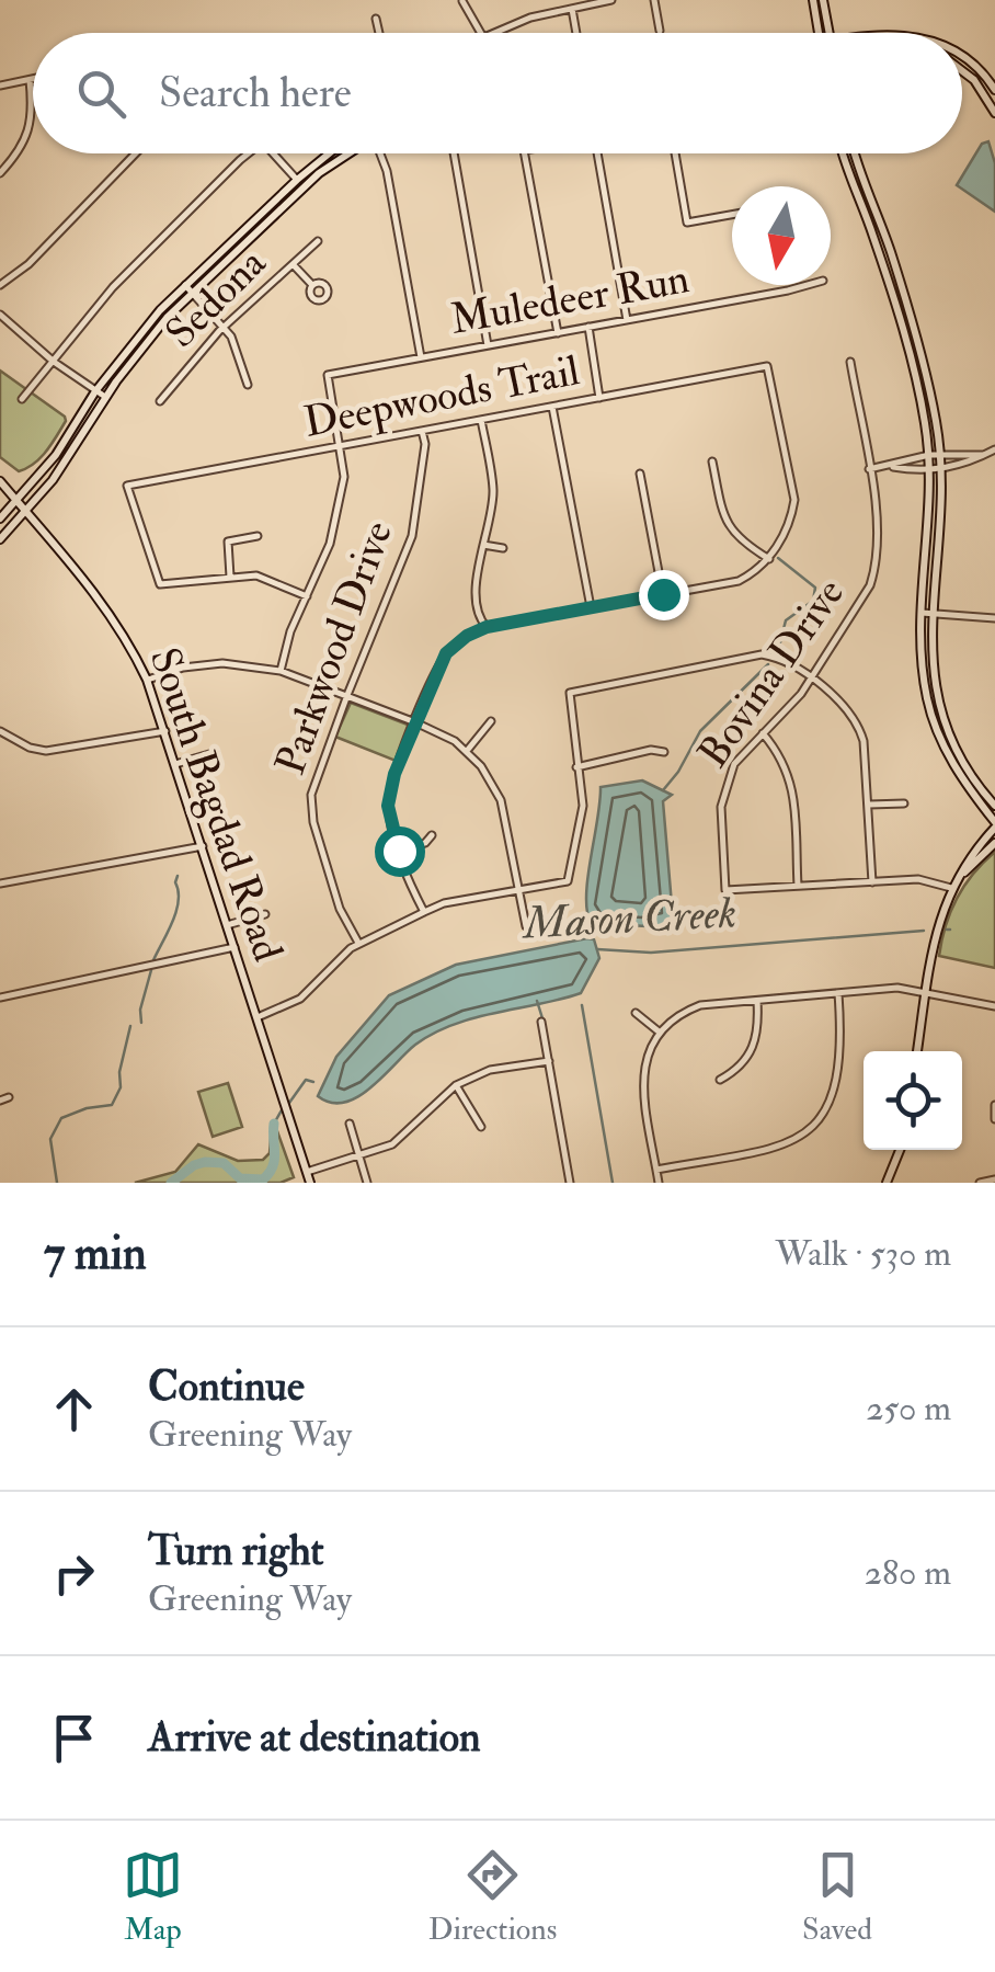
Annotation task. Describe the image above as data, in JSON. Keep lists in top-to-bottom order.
{
  "streets": {
    "main road": ["South Bagdad Road"],
    "street": [
      "Sedona",
      "Muledeer Run",
      "Deepwoods Trail",
      "Parkwood Drive",
      "Bovina Drive"
    ]
  },
  "crossings": [
    ["Muledeer Run", "Deepwoods Trail"],
    ["Deepwoods Trail", "Parkwood Drive"]
  ],
  "water": ["Mason Creek"],
  "north": "bottom",
  "page": {
    "search": "Search here",
    "heading": ["7 min", "Walk · 530 m"],
    "list": [
      ["Continue", "Greening Way", "250 m"],
      ["Turn right", "Greening Way", "280 m"],
      "Arrive at destination"
    ],
    "nav": ["Map", "Directions", "Saved"]
  }
}
